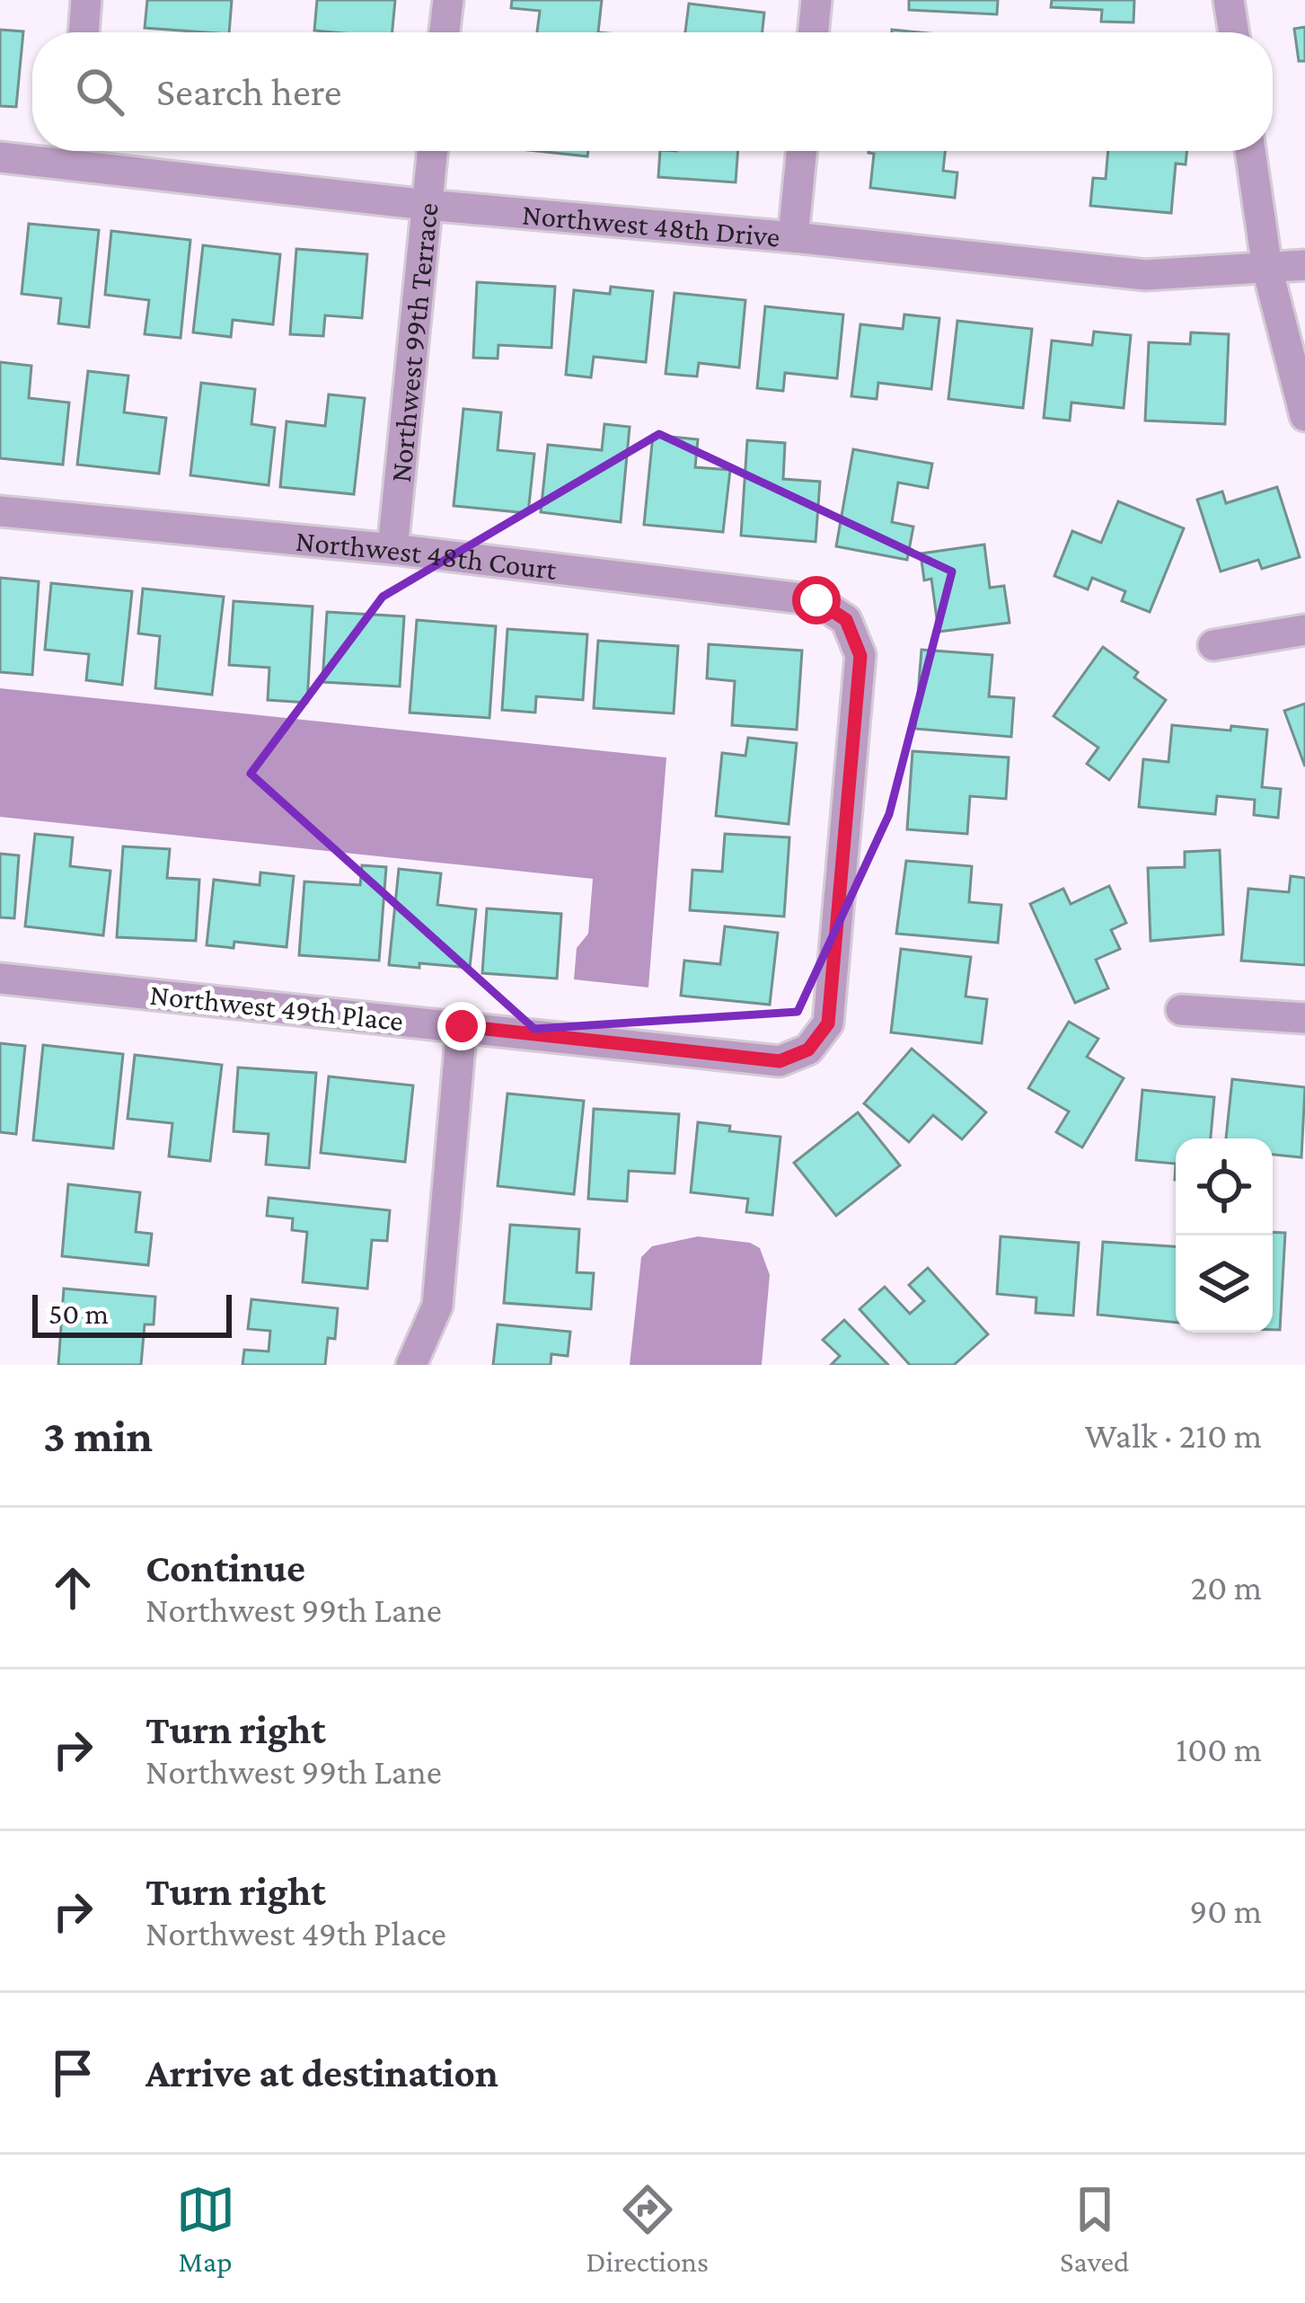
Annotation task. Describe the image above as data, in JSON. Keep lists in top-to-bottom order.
{
  "streets": {
    "street": [
      "Northwest 48th Drive",
      "Northwest 99th Terrace",
      "Northwest 48th Court",
      "Northwest 49th Place"
    ]
  },
  "crossings": [
    ["Northwest 48th Drive", "Northwest 99th Terrace"],
    ["Northwest 99th Terrace", "Northwest 48th Court"],
    ["Northwest 48th Court", "Northwest 49th Place"]
  ],
  "scale_bar": "50 m",
  "page": {
    "search": "Search here",
    "scale": "50 m",
    "heading": ["3 min", "Walk · 210 m"],
    "list": [
      ["Continue", "Northwest 99th Lane", "20 m"],
      ["Turn right", "Northwest 99th Lane", "100 m"],
      ["Turn right", "Northwest 49th Place", "90 m"],
      "Arrive at destination"
    ],
    "nav": ["Map", "Directions", "Saved"]
  }
}
